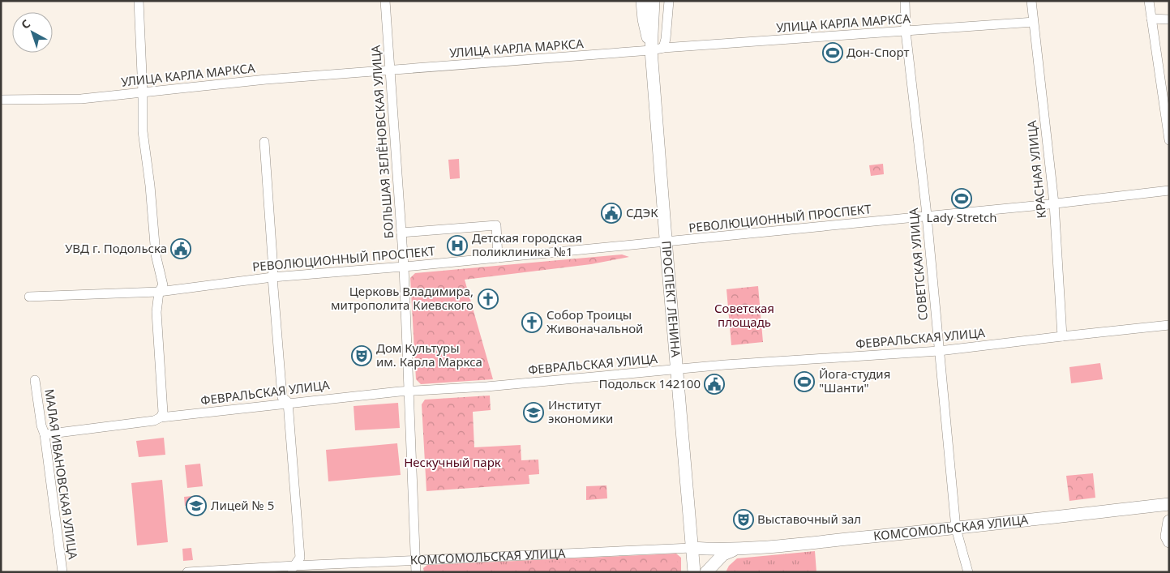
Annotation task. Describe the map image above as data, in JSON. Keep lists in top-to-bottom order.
{
  "streets": {
    "main road": ["ПРОСПЕКТ ЛЕНИНА", "КОМСОМОЛЬСКАЯ УЛИЦА"],
    "street": [
      "УЛИЦА КАРЛА МАРКСА",
      "БОЛЬШАЯ ЗЕЛЁНОВСКАЯ УЛИЦА",
      "КРАСНАЯ УЛИЦА",
      "РЕВОЛЮЦИОННЫЙ ПРОСПЕКТ",
      "СОВЕТСКАЯ УЛИЦА",
      "ФЕВРАЛЬСКАЯ УЛИЦА",
      "МАЛАЯ ИВАНОВСКАЯ УЛИЦА"
    ]
  },
  "crossings": [
    ["УЛИЦА КАРЛА МАРКСА", "БОЛЬШАЯ ЗЕЛЁНОВСКАЯ УЛИЦА"],
    ["УЛИЦА КАРЛА МАРКСА", "КРАСНАЯ УЛИЦА"],
    ["УЛИЦА КАРЛА МАРКСА", "СОВЕТСКАЯ УЛИЦА"],
    ["УЛИЦА КАРЛА МАРКСА", "ПРОСПЕКТ ЛЕНИНА"],
    ["БОЛЬШАЯ ЗЕЛЁНОВСКАЯ УЛИЦА", "РЕВОЛЮЦИОННЫЙ ПРОСПЕКТ"],
    ["БОЛЬШАЯ ЗЕЛЁНОВСКАЯ УЛИЦА", "ФЕВРАЛЬСКАЯ УЛИЦА"],
    ["БОЛЬШАЯ ЗЕЛЁНОВСКАЯ УЛИЦА", "КОМСОМОЛЬСКАЯ УЛИЦА"],
    ["КРАСНАЯ УЛИЦА", "РЕВОЛЮЦИОННЫЙ ПРОСПЕКТ"],
    ["КРАСНАЯ УЛИЦА", "ФЕВРАЛЬСКАЯ УЛИЦА"],
    ["РЕВОЛЮЦИОННЫЙ ПРОСПЕКТ", "СОВЕТСКАЯ УЛИЦА"],
    ["РЕВОЛЮЦИОННЫЙ ПРОСПЕКТ", "ПРОСПЕКТ ЛЕНИНА"],
    ["СОВЕТСКАЯ УЛИЦА", "ФЕВРАЛЬСКАЯ УЛИЦА"],
    ["СОВЕТСКАЯ УЛИЦА", "КОМСОМОЛЬСКАЯ УЛИЦА"],
    ["ПРОСПЕКТ ЛЕНИНА", "ФЕВРАЛЬСКАЯ УЛИЦА"],
    ["ПРОСПЕКТ ЛЕНИНА", "КОМСОМОЛЬСКАЯ УЛИЦА"],
    ["ФЕВРАЛЬСКАЯ УЛИЦА", "МАЛАЯ ИВАНОВСКАЯ УЛИЦА"]
  ],
  "parks": ["Советская площадь", "Нескучный парк"],
  "places": {
    "sports": ["Дон-Спорт", "Lady Stretch", "Йога-студия \"Шанти\""],
    "public building": ["СДЭК", "УВД г. Подольска", "Подольск 142100"],
    "hospital": ["Детская городская поликлиника №1"],
    "church": ["Церковь Владимира, митрополита Киевского", "Собор Троицы Живоначальной"],
    "theatre": ["Дом Культуры им. Карла Маркса", "Выставочный зал"],
    "school or university": ["Институт экономики", "Лицей № 5"]
  },
  "north": "top left"
}
